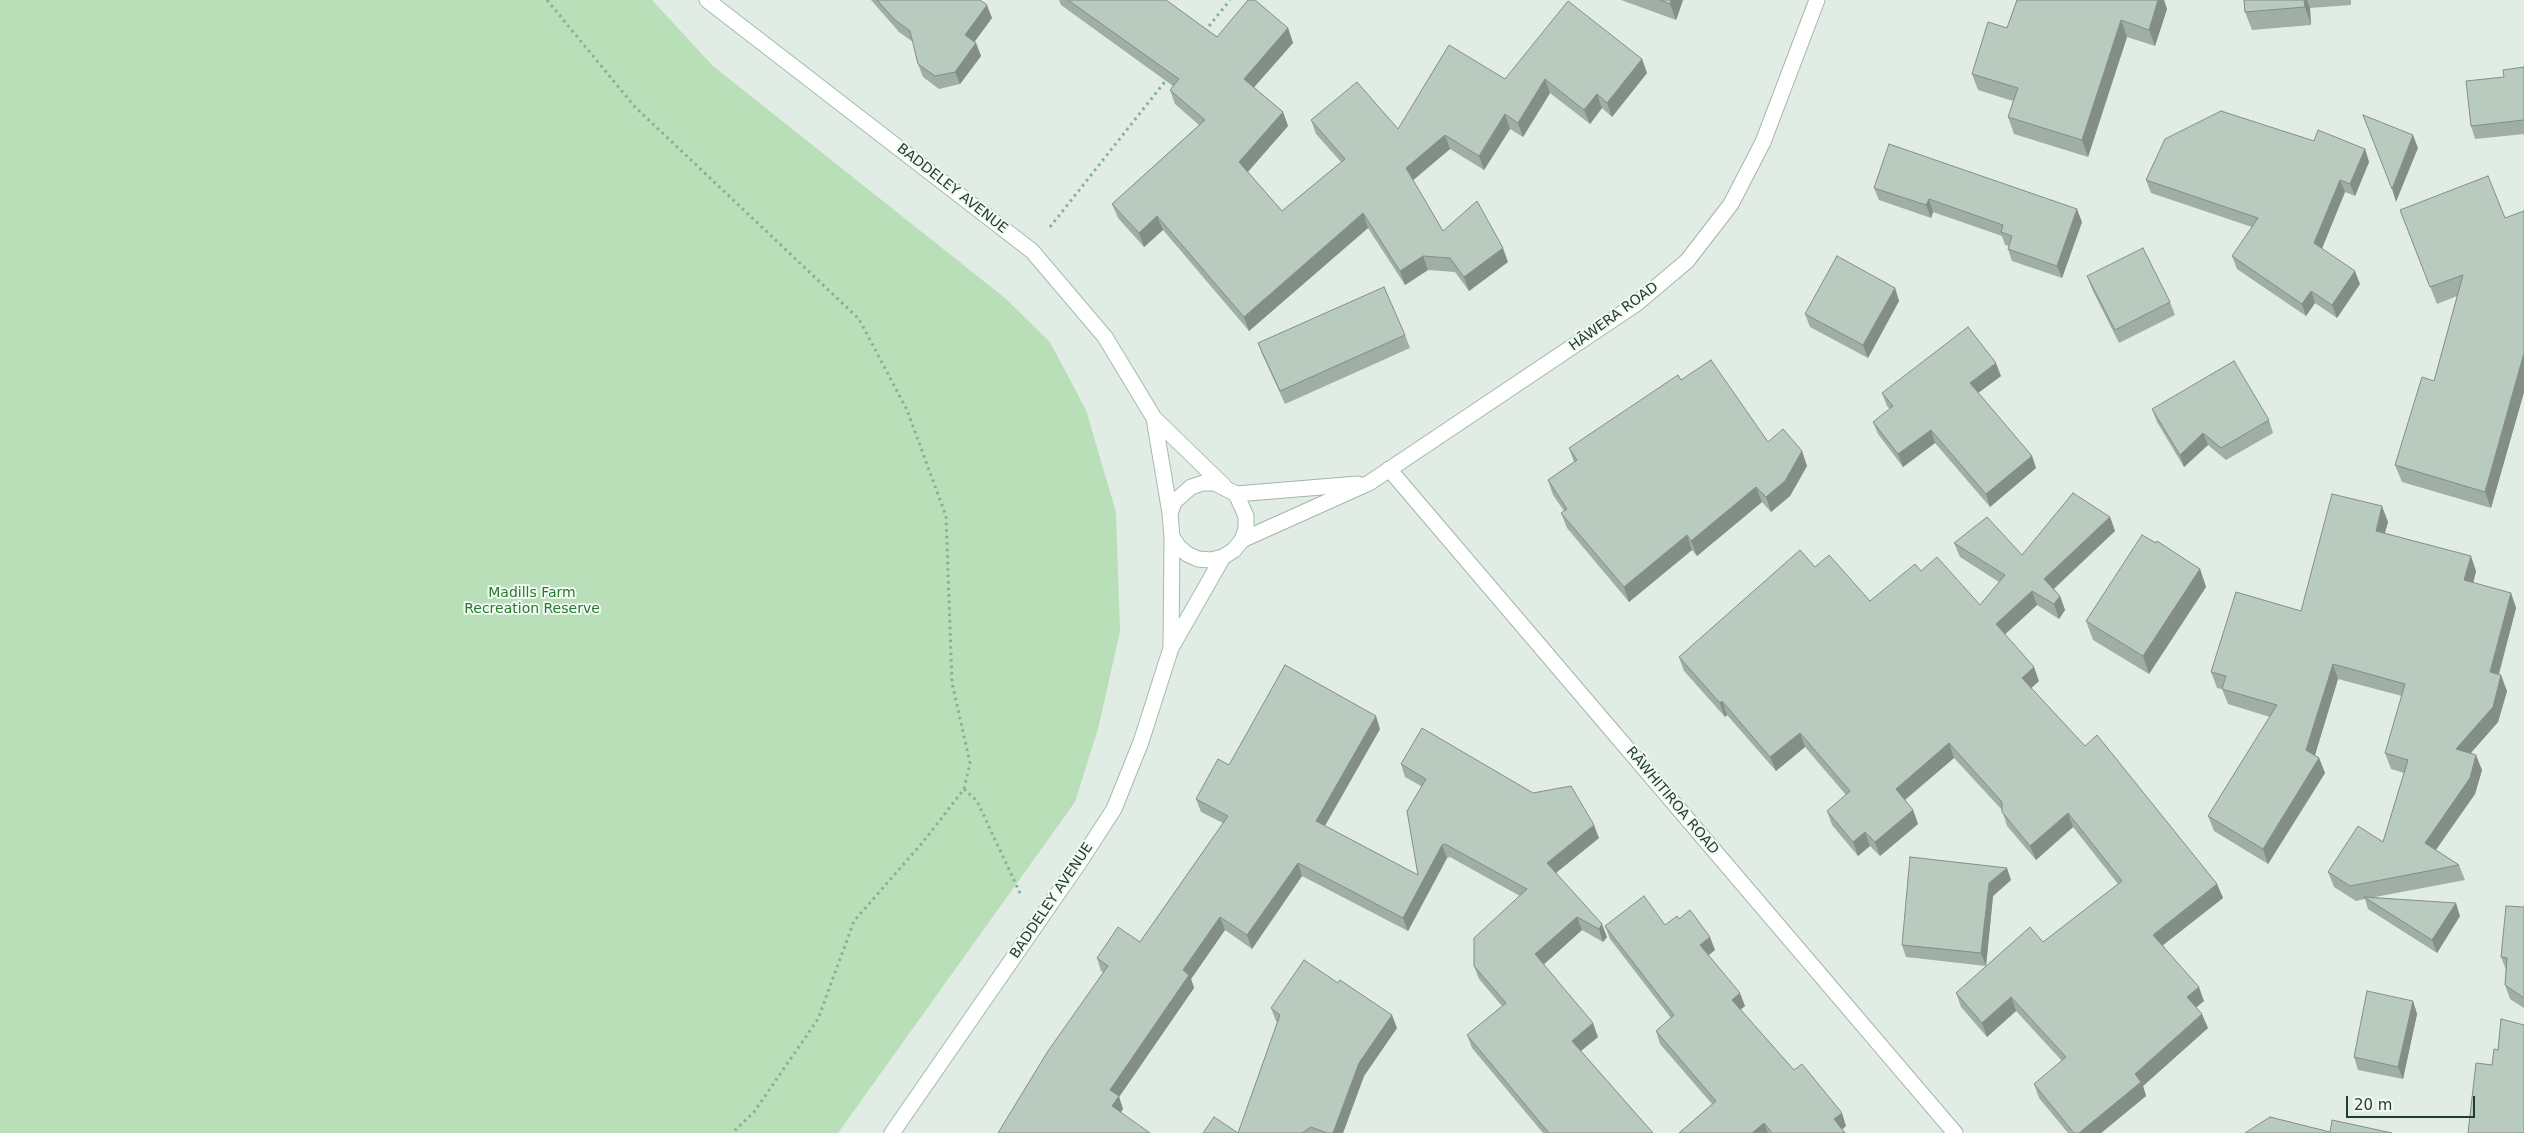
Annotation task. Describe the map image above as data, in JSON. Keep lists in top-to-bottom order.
{
  "streets": {
    "street": ["BADDELEY AVENUE", "HĀWERA ROAD", "RĀWHITIROA ROAD"]
  },
  "crossings": [
    ["BADDELEY AVENUE", "HĀWERA ROAD"],
    ["HĀWERA ROAD", "RĀWHITIROA ROAD"]
  ],
  "parks": ["Madills Farm Recreation Reserve"],
  "scale_bar": "20 m"
}
